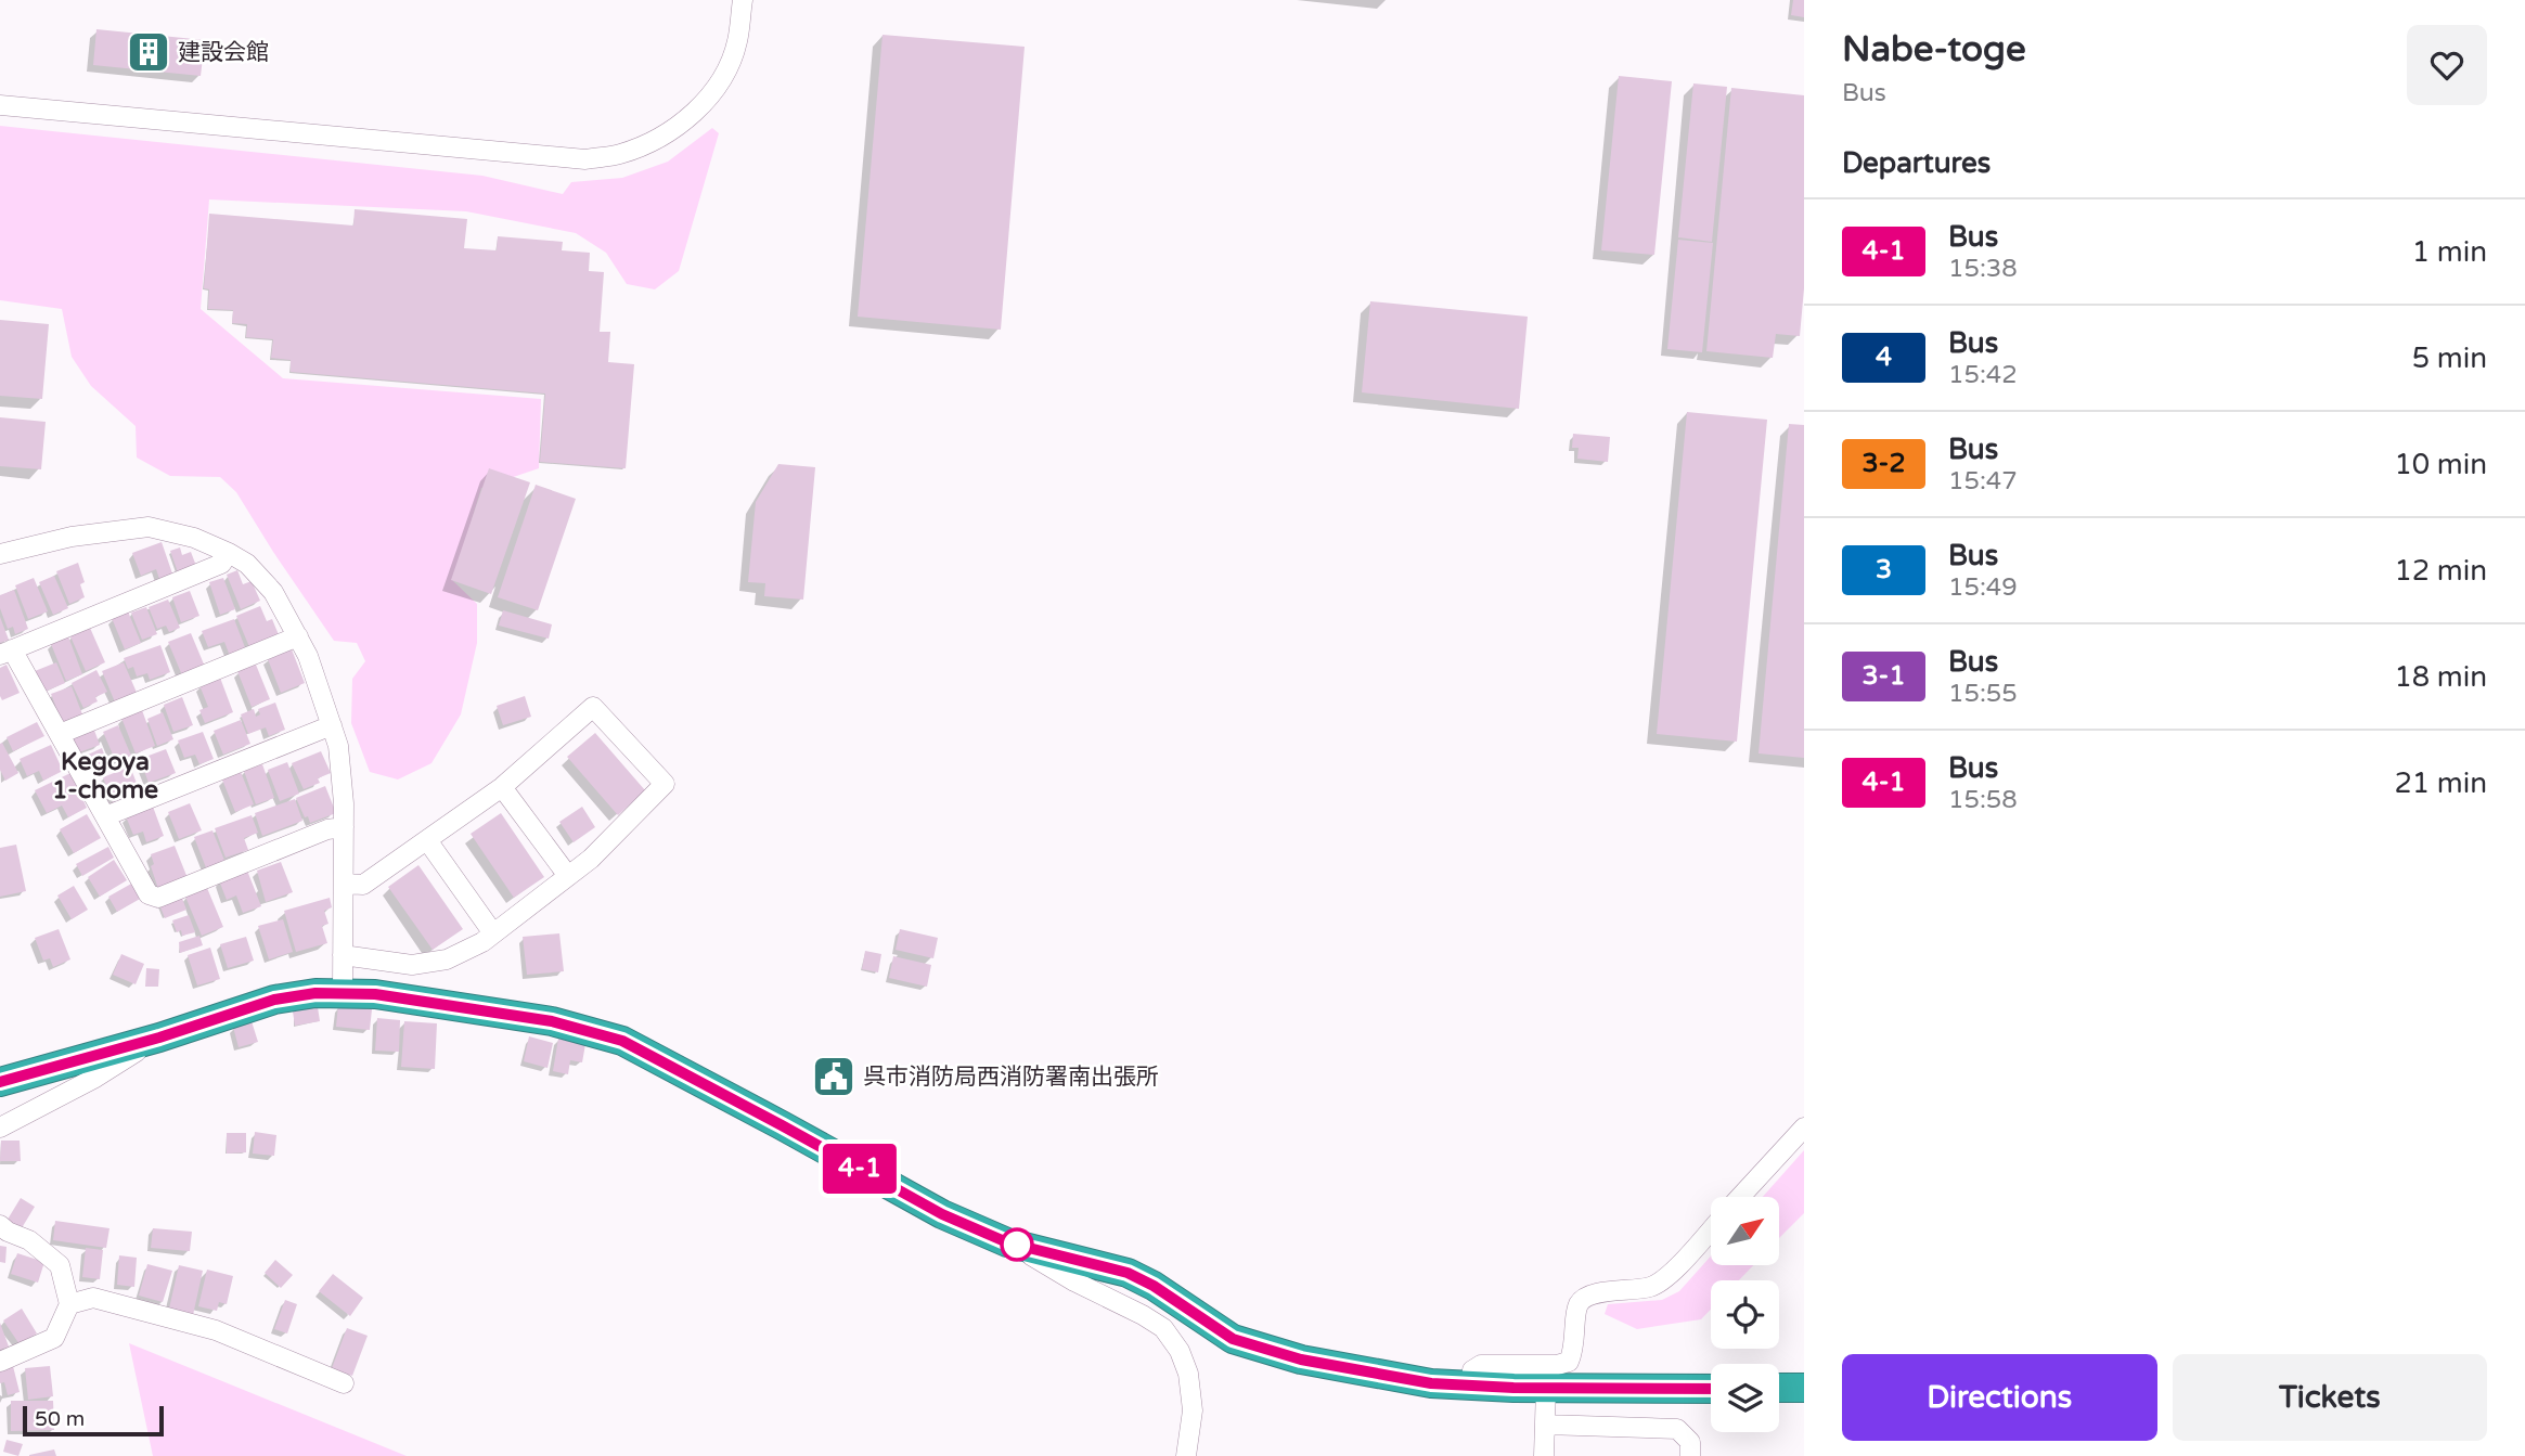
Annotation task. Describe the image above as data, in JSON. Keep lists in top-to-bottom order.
{
  "districts": ["Kegoya 1-chome"],
  "places": {
    "building": ["建設会館"],
    "public building": ["呉市消防局西消防署南出張所"]
  },
  "lines": ["bus line 4-1"],
  "scale_bar": "50 m",
  "north": "top right",
  "page": {
    "on_map": "4-1",
    "heading": [
      ["Nabe-toge", "Bus"],
      "Departures"
    ],
    "list": [
      {
        "mark": "4-1",
        "name": "Bus",
        "note": "15:38",
        "value": "1 min"
      },
      {
        "mark": "4",
        "name": "Bus",
        "note": "15:42",
        "value": "5 min"
      },
      {
        "mark": "3-2",
        "name": "Bus",
        "note": "15:47",
        "value": "10 min"
      },
      {
        "mark": "3",
        "name": "Bus",
        "note": "15:49",
        "value": "12 min"
      },
      {
        "mark": "3-1",
        "name": "Bus",
        "note": "15:55",
        "value": "18 min"
      },
      {
        "mark": "4-1",
        "name": "Bus",
        "note": "15:58",
        "value": "21 min"
      }
    ],
    "buttons": ["Directions", "Tickets"],
    "scale": "50 m"
  }
}
